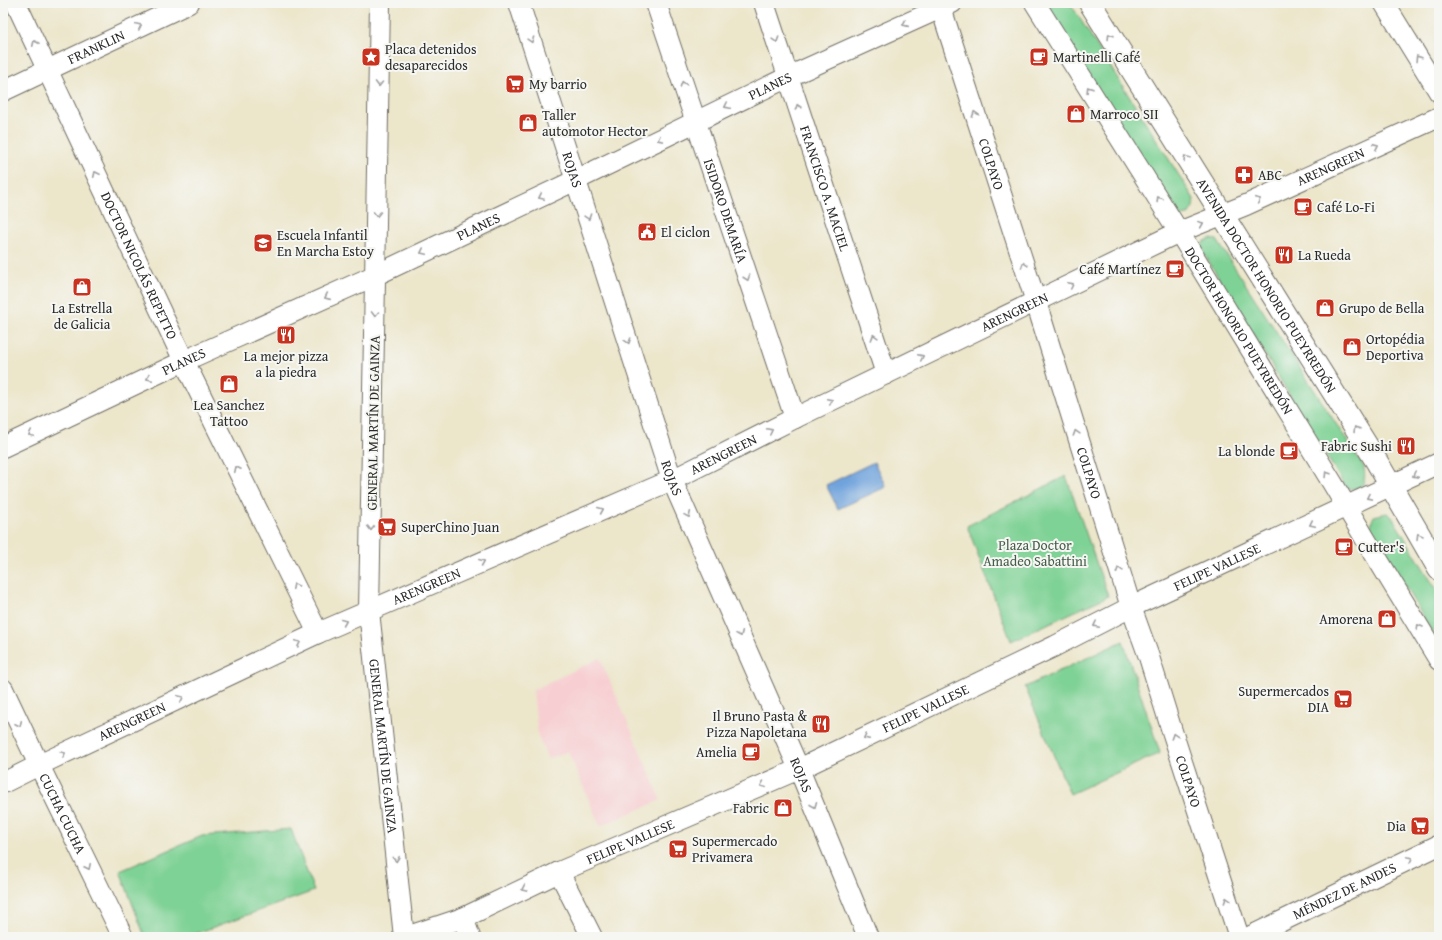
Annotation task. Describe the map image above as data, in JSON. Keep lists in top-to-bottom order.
{
  "streets": {
    "main road": ["AVENIDA DOCTOR HONORIO PUEYRREDÓN"],
    "street": [
      "FRANKLIN",
      "PLANES",
      "COLPAYO",
      "ARENGREEN",
      "ROJAS",
      "FRANCISCO A. MACIEL",
      "ISIDORO DEMARÍA",
      "DOCTOR NICOLÁS REPETTO",
      "DOCTOR HONORIO PUEYRREDÓN",
      "GENERAL MARTÍN DE GAINZA",
      "FELIPE VALLESE",
      "CUCHA CUCHA",
      "MÉNDEZ DE ANDES"
    ]
  },
  "crossings": [
    ["FRANKLIN", "DOCTOR NICOLÁS REPETTO"],
    ["PLANES", "COLPAYO"],
    ["PLANES", "ROJAS"],
    ["PLANES", "FRANCISCO A. MACIEL"],
    ["PLANES", "ISIDORO DEMARÍA"],
    ["PLANES", "DOCTOR NICOLÁS REPETTO"],
    ["PLANES", "GENERAL MARTÍN DE GAINZA"],
    ["COLPAYO", "ARENGREEN"],
    ["COLPAYO", "FELIPE VALLESE"],
    ["ARENGREEN", "ROJAS"],
    ["ARENGREEN", "FRANCISCO A. MACIEL"],
    ["ARENGREEN", "ISIDORO DEMARÍA"],
    ["ARENGREEN", "DOCTOR NICOLÁS REPETTO"],
    ["ARENGREEN", "AVENIDA DOCTOR HONORIO PUEYRREDÓN"],
    ["ARENGREEN", "DOCTOR HONORIO PUEYRREDÓN"],
    ["ARENGREEN", "GENERAL MARTÍN DE GAINZA"],
    ["ARENGREEN", "CUCHA CUCHA"],
    ["ROJAS", "FELIPE VALLESE"],
    ["AVENIDA DOCTOR HONORIO PUEYRREDÓN", "FELIPE VALLESE"],
    ["DOCTOR HONORIO PUEYRREDÓN", "FELIPE VALLESE"],
    ["GENERAL MARTÍN DE GAINZA", "FELIPE VALLESE"]
  ],
  "one_way": [
    "FRANKLIN",
    "PLANES",
    "COLPAYO",
    "ARENGREEN",
    "ROJAS",
    "DOCTOR NICOLÁS REPETTO",
    "AVENIDA DOCTOR HONORIO PUEYRREDÓN",
    "DOCTOR HONORIO PUEYRREDÓN",
    "GENERAL MARTÍN DE GAINZA",
    "FELIPE VALLESE",
    "CUCHA CUCHA",
    "MÉNDEZ DE ANDES"
  ],
  "parks": ["Plaza Doctor Amadeo Sabattini"],
  "places": {
    "place": ["Placa detenidos desaparecidos"],
    "cafe": [
      "Martinelli Café",
      "Café Lo-Fi",
      "Café Martínez",
      "La blonde",
      "Cutter's",
      "Amelia"
    ],
    "supermarket": [
      "My barrio",
      "SuperChino Juan",
      "Supermercados DIA",
      "Dia",
      "Supermercado Privamera"
    ],
    "shop": [
      "Marroco SII",
      "Taller automotor Hector",
      "La Estrella de Galicia",
      "Grupo de Bella",
      "Ortopédia Deportiva",
      "Lea Sanchez Tattoo",
      "Amorena",
      "Fabric"
    ],
    "pharmacy": ["ABC"],
    "public building": ["El ciclon"],
    "school or university": ["Escuela Infantil En Marcha Estoy"],
    "restaurant": [
      "La Rueda",
      "La mejor pizza a la piedra",
      "Fabric Sushi",
      "Il Bruno Pasta & Pizza Napoletana"
    ]
  }
}
